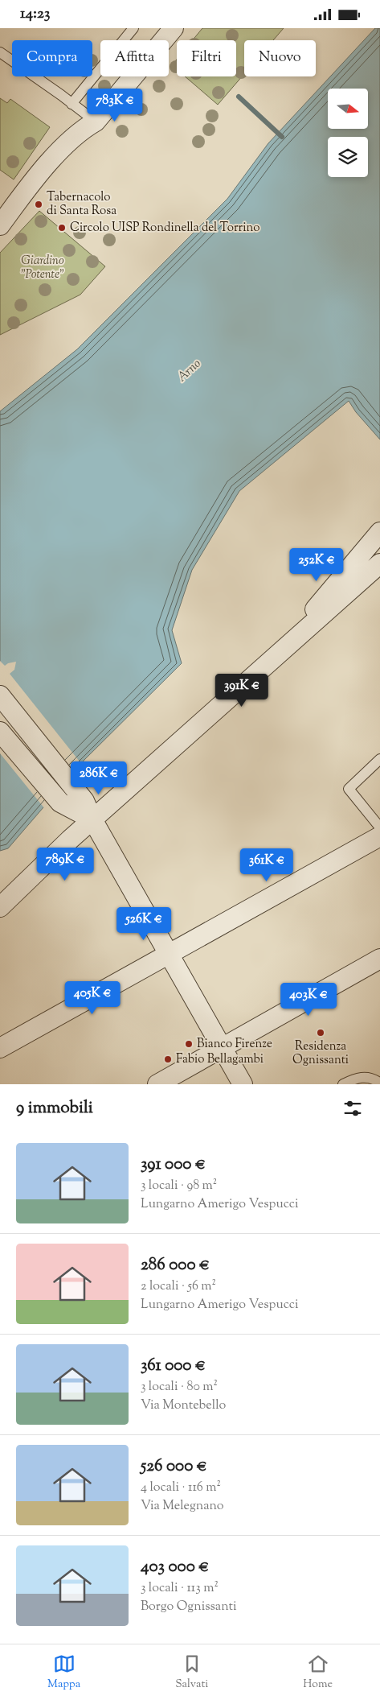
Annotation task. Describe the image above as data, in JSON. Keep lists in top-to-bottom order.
{
  "water": ["Arno"],
  "parks": ["Giardino \"Potente\""],
  "places": [
    "Tabernacolo di Santa Rosa",
    "Circolo UISP Rondinella del Torrino",
    "Residenza Ognissanti",
    "Bianco Firenze",
    "Fabio Bellagambi"
  ],
  "north": "right",
  "page": {
    "status": "14:23",
    "chip": [
      "Compra",
      "Affitta",
      "Filtri",
      "Nuovo"
    ],
    "price": [
      "783K €",
      "252K €",
      "391K €",
      "286K €",
      "789K €",
      "361K €",
      "526K €",
      "405K €",
      "403K €"
    ],
    "heading": "9 immobili",
    "list": [
      {
        "name": "391 000 €",
        "note": "3 locali · 98 m² · Lungarno Amerigo Vespucci"
      },
      {
        "name": "286 000 €",
        "note": "2 locali · 56 m² · Lungarno Amerigo Vespucci"
      },
      {
        "name": "361 000 €",
        "note": "3 locali · 80 m² · Via Montebello"
      },
      {
        "name": "526 000 €",
        "note": "4 locali · 116 m² · Via Melegnano"
      },
      {
        "name": "403 000 €",
        "note": "3 locali · 113 m² · Borgo Ognissanti"
      }
    ],
    "tabs": ["Mappa", "Salvati", "Home"]
  }
}
